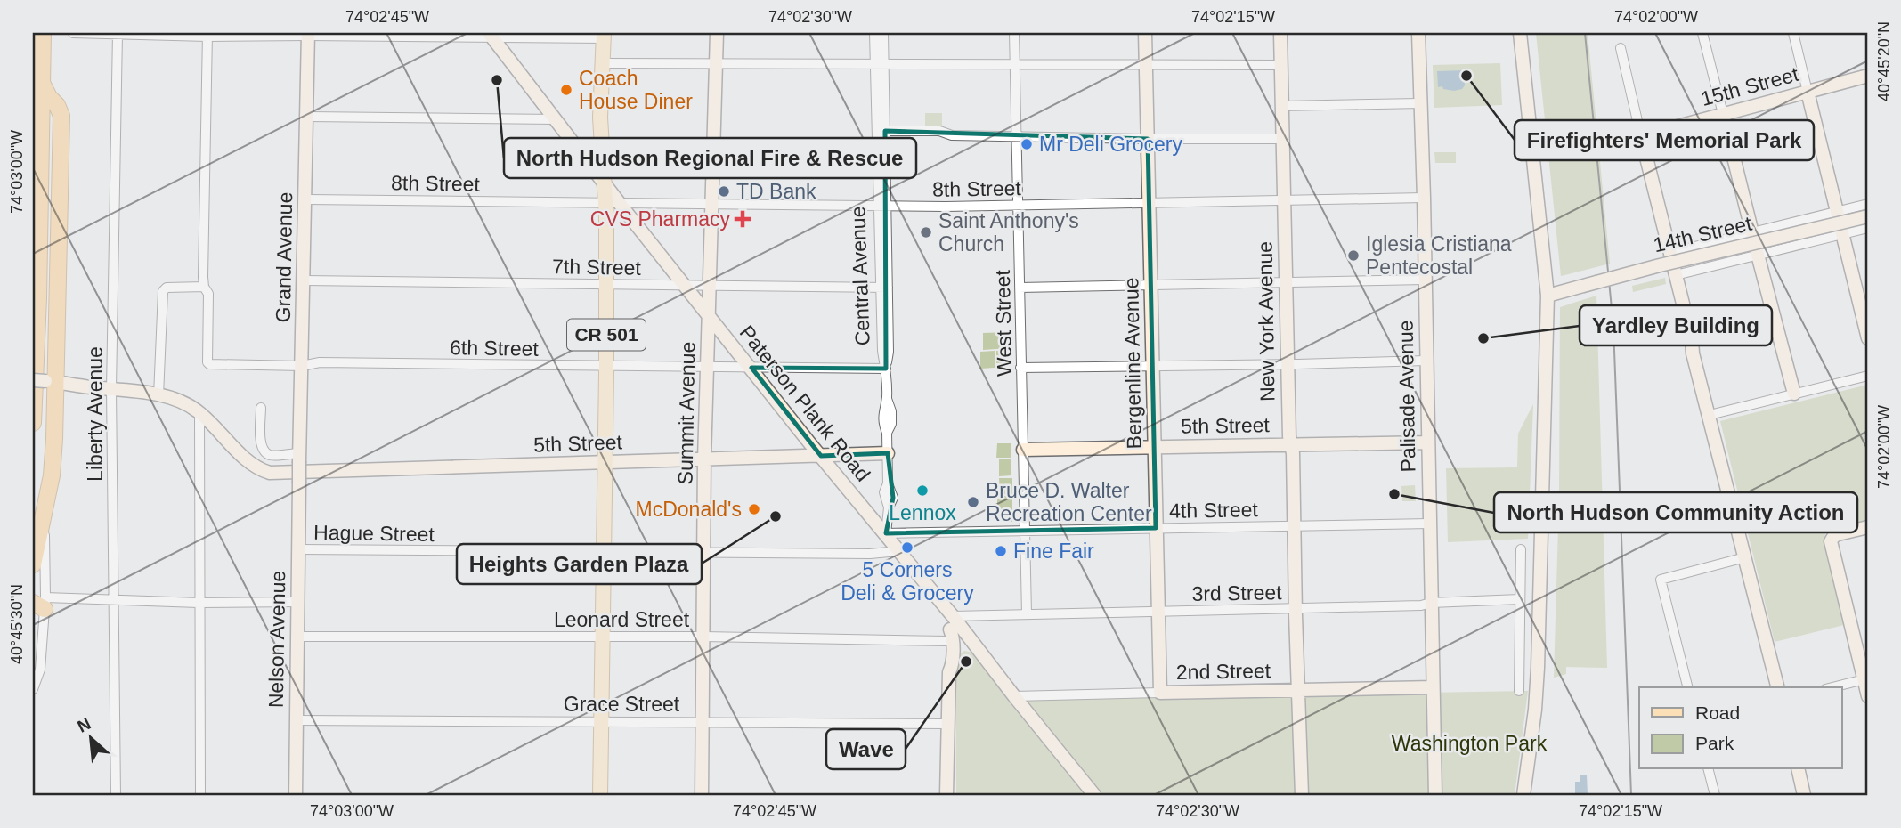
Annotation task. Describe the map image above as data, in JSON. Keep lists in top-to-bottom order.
{
  "streets": {
    "main road": ["CR 501"],
    "street": [
      "15th Street",
      "8th Street",
      "14th Street",
      "Grand Avenue",
      "7th Street",
      "Central Avenue",
      "New York Avenue",
      "West Street",
      "6th Street",
      "Bergenline Avenue",
      "Palisade Avenue",
      "Paterson Plank Road",
      "Summit Avenue",
      "Liberty Avenue",
      "5th Street",
      "4th Street",
      "Hague Street",
      "3rd Street",
      "Leonard Street",
      "Nelson Avenue",
      "2nd Street",
      "Grace Street"
    ]
  },
  "crossings": [
    ["8th Street", "Grand Avenue"],
    ["8th Street", "Central Avenue"],
    ["8th Street", "New York Avenue"],
    ["8th Street", "West Street"],
    ["8th Street", "CR 501"],
    ["8th Street", "Bergenline Avenue"],
    ["8th Street", "Palisade Avenue"],
    ["8th Street", "Paterson Plank Road"],
    ["8th Street", "Summit Avenue"],
    ["Grand Avenue", "7th Street"],
    ["Grand Avenue", "6th Street"],
    ["Grand Avenue", "Nelson Avenue"],
    ["7th Street", "Central Avenue"],
    ["7th Street", "CR 501"],
    ["7th Street", "Paterson Plank Road"],
    ["7th Street", "Summit Avenue"],
    ["Central Avenue", "6th Street"],
    ["Central Avenue", "Paterson Plank Road"],
    ["Central Avenue", "5th Street"],
    ["Central Avenue", "4th Street"],
    ["New York Avenue", "5th Street"],
    ["New York Avenue", "4th Street"],
    ["New York Avenue", "3rd Street"],
    ["New York Avenue", "2nd Street"],
    ["West Street", "5th Street"],
    ["West Street", "4th Street"],
    ["West Street", "3rd Street"],
    ["CR 501", "6th Street"],
    ["CR 501", "Paterson Plank Road"],
    ["CR 501", "5th Street"],
    ["CR 501", "Hague Street"],
    ["CR 501", "Leonard Street"],
    ["CR 501", "Grace Street"],
    ["6th Street", "Paterson Plank Road"],
    ["6th Street", "Summit Avenue"],
    ["Bergenline Avenue", "5th Street"],
    ["Bergenline Avenue", "4th Street"],
    ["Bergenline Avenue", "3rd Street"],
    ["Bergenline Avenue", "2nd Street"],
    ["Palisade Avenue", "5th Street"],
    ["Palisade Avenue", "4th Street"],
    ["Palisade Avenue", "3rd Street"],
    ["Palisade Avenue", "2nd Street"],
    ["Paterson Plank Road", "Summit Avenue"],
    ["Paterson Plank Road", "5th Street"],
    ["Paterson Plank Road", "4th Street"],
    ["Paterson Plank Road", "Hague Street"],
    ["Paterson Plank Road", "3rd Street"],
    ["Paterson Plank Road", "2nd Street"],
    ["Summit Avenue", "5th Street"],
    ["Summit Avenue", "Hague Street"],
    ["Summit Avenue", "Leonard Street"],
    ["Summit Avenue", "Grace Street"],
    ["Hague Street", "Nelson Avenue"],
    ["Leonard Street", "Nelson Avenue"],
    ["Nelson Avenue", "Grace Street"]
  ],
  "parks": ["Washington Park"],
  "places": {
    "other": [
      "Firefighters' Memorial Park",
      "North Hudson Regional Fire & Rescue",
      "Coach House Diner",
      "Mr Deli Grocery",
      "TD Bank",
      "Saint Anthony's Church",
      "Iglesia Cristiana Pentecostal",
      "Yardley Building",
      "Lennox",
      "North Hudson Community Action",
      "Bruce D. Walter Recreation Center",
      "McDonald's",
      "Heights Garden Plaza",
      "5 Corners Deli & Grocery",
      "Fine Fair",
      "Wave"
    ],
    "health": ["CVS Pharmacy"]
  },
  "legend": ["Road", "Park"],
  "north": "top left",
  "coordinates": [
    "74°02'45\"W",
    "74°02'30\"W",
    "74°02'15\"W",
    "74°02'00\"W",
    "40°45'20\"N",
    "74°03'00\"W",
    "40°45'30\"N"
  ]
}
